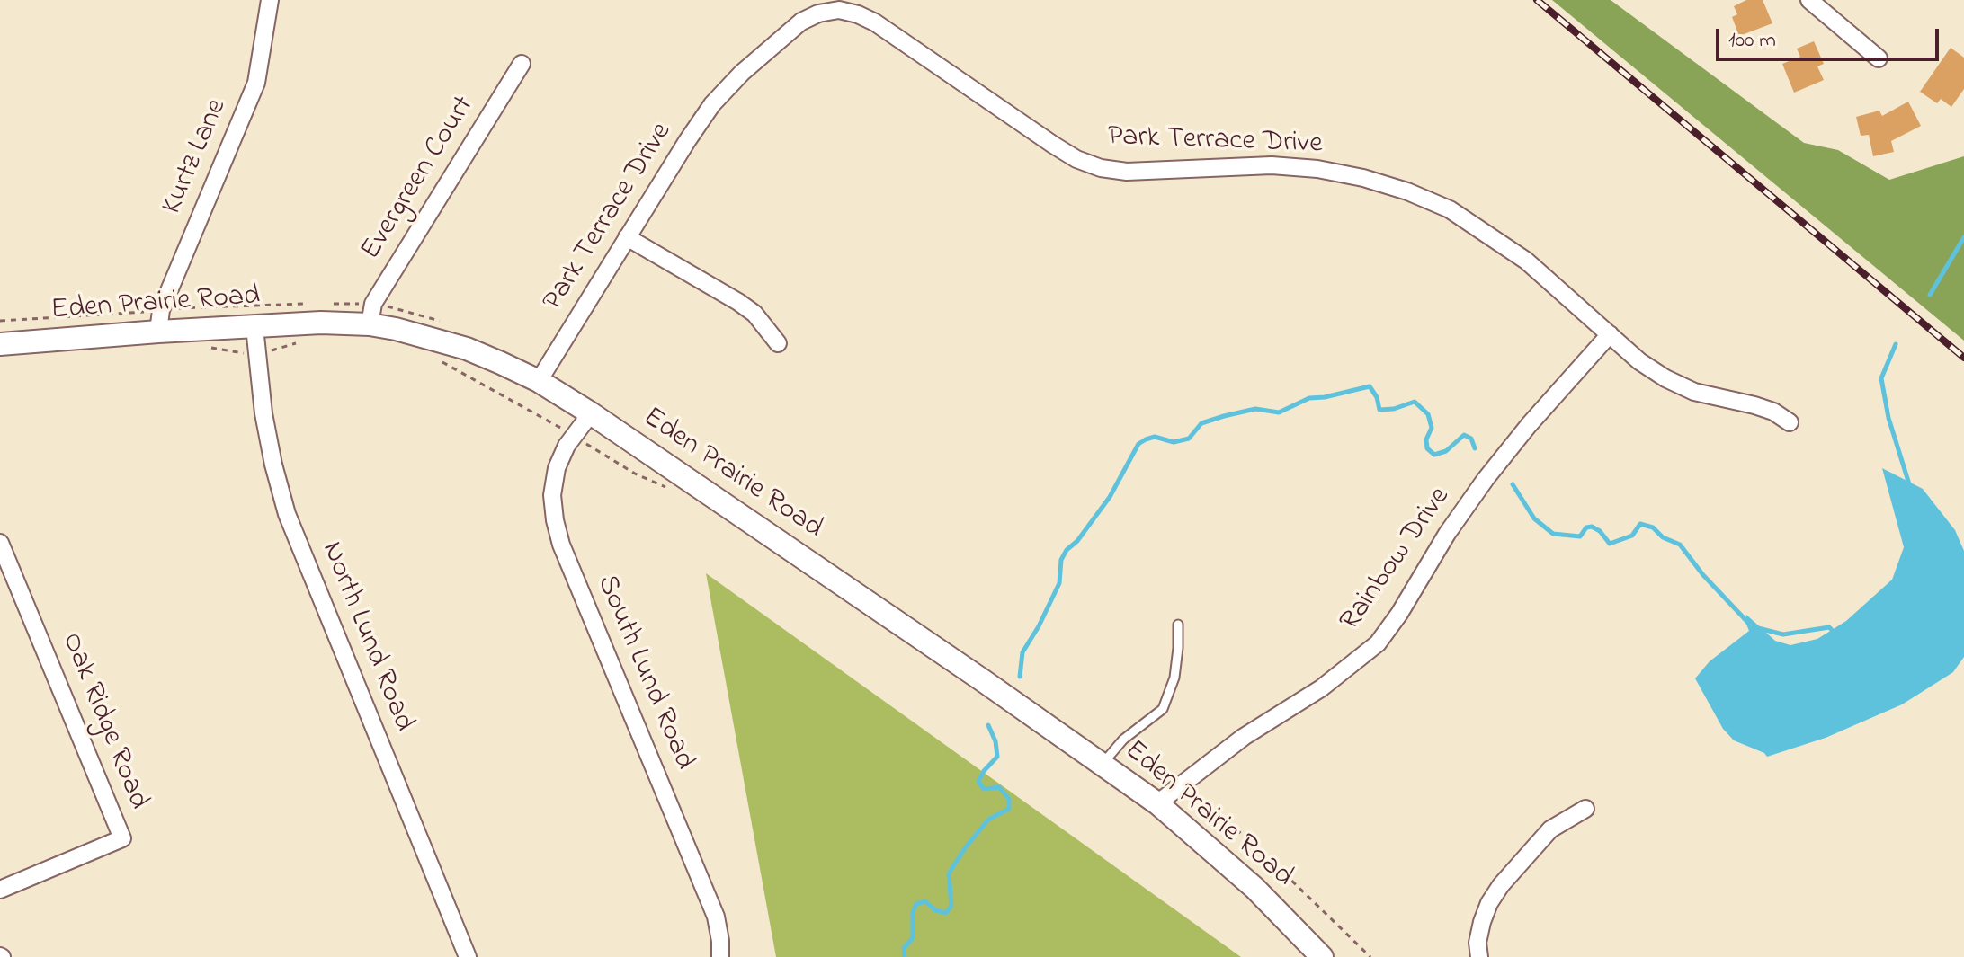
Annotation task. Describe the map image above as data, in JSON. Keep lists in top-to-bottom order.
{
  "streets": {
    "main road": ["Eden Prairie Road"],
    "street": [
      "Park Terrace Drive",
      "Kurtz Lane",
      "Evergreen Court",
      "Rainbow Drive",
      "North Lund Road",
      "South Lund Road",
      "Oak Ridge Road"
    ]
  },
  "crossings": [
    ["Park Terrace Drive", "Eden Prairie Road"],
    ["Park Terrace Drive", "Rainbow Drive"],
    ["Kurtz Lane", "Eden Prairie Road"],
    ["Evergreen Court", "Eden Prairie Road"],
    ["Eden Prairie Road", "Rainbow Drive"],
    ["Eden Prairie Road", "North Lund Road"],
    ["Eden Prairie Road", "South Lund Road"]
  ],
  "scale_bar": "100 m"
}
